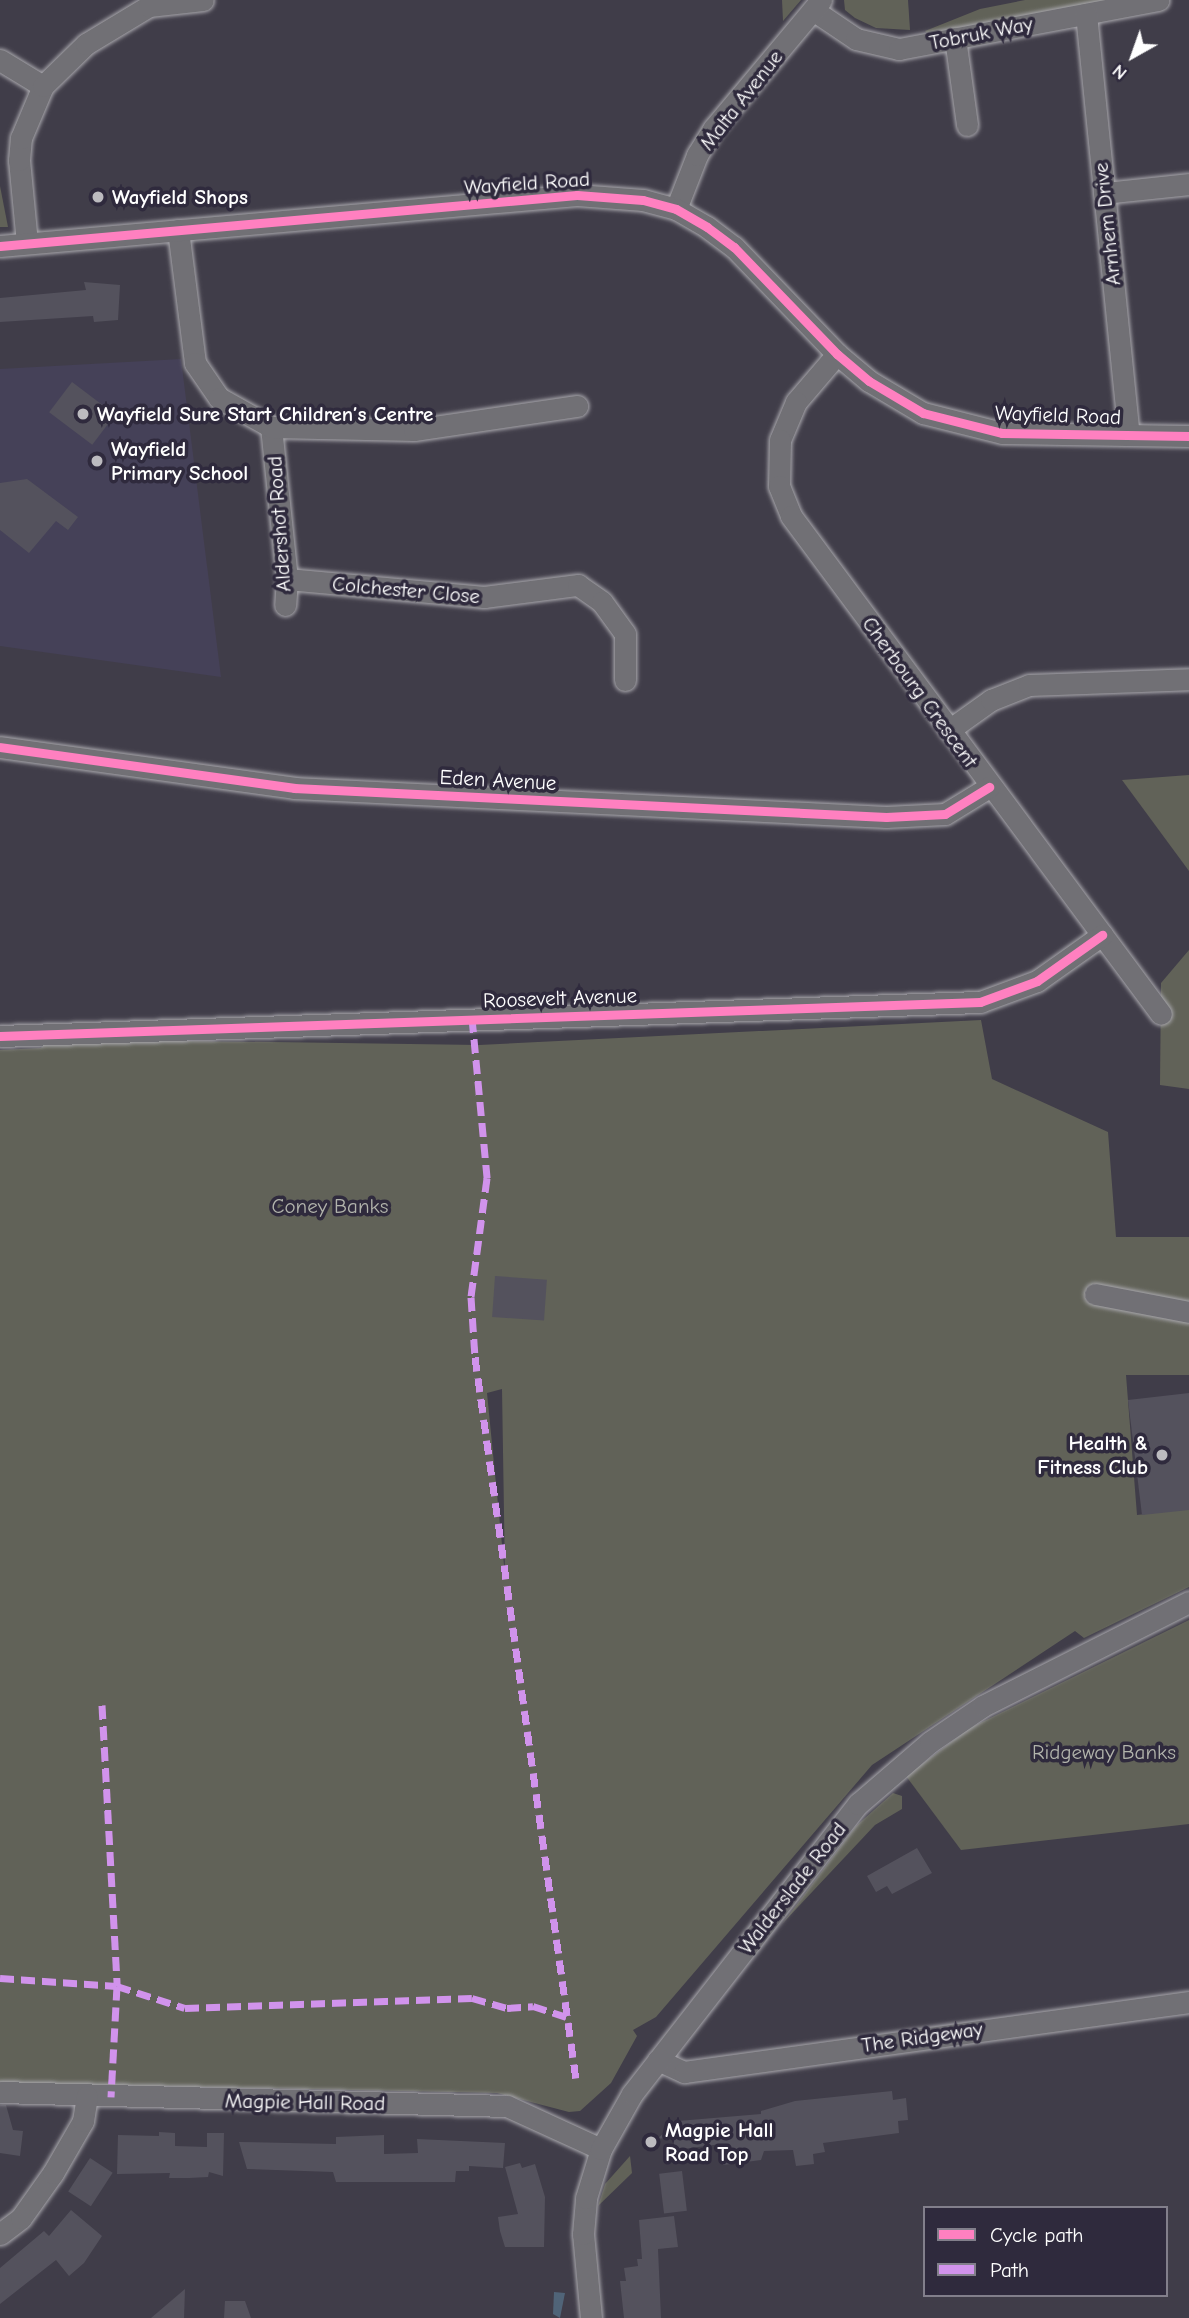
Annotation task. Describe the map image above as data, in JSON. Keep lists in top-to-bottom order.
{
  "streets": {
    "street": [
      "Tobruk Way",
      "Malta Avenue",
      "Wayfield Road",
      "Arnhem Drive",
      "Aldershot Road",
      "Colchester Close",
      "Cherbourg Crescent",
      "Eden Avenue",
      "Roosevelt Avenue",
      "Walderslade Road",
      "The Ridgeway",
      "Magpie Hall Road"
    ]
  },
  "crossings": [
    ["Tobruk Way", "Malta Avenue"],
    ["Tobruk Way", "Arnhem Drive"],
    ["Malta Avenue", "Wayfield Road"],
    ["Wayfield Road", "Arnhem Drive"],
    ["Wayfield Road", "Aldershot Road"],
    ["Wayfield Road", "Cherbourg Crescent"],
    ["Aldershot Road", "Colchester Close"],
    ["Cherbourg Crescent", "Eden Avenue"],
    ["Cherbourg Crescent", "Roosevelt Avenue"],
    ["Walderslade Road", "The Ridgeway"],
    ["Walderslade Road", "Magpie Hall Road"]
  ],
  "parks": ["Coney Banks", "Ridgeway Banks"],
  "places": [
    "Wayfield Shops",
    "Wayfield Sure Start Children’s Centre",
    "Wayfield Primary School",
    "Health & Fitness Club",
    "Magpie Hall Road Top"
  ],
  "legend": ["Cycle path", "Path"],
  "north": "bottom left"
}
